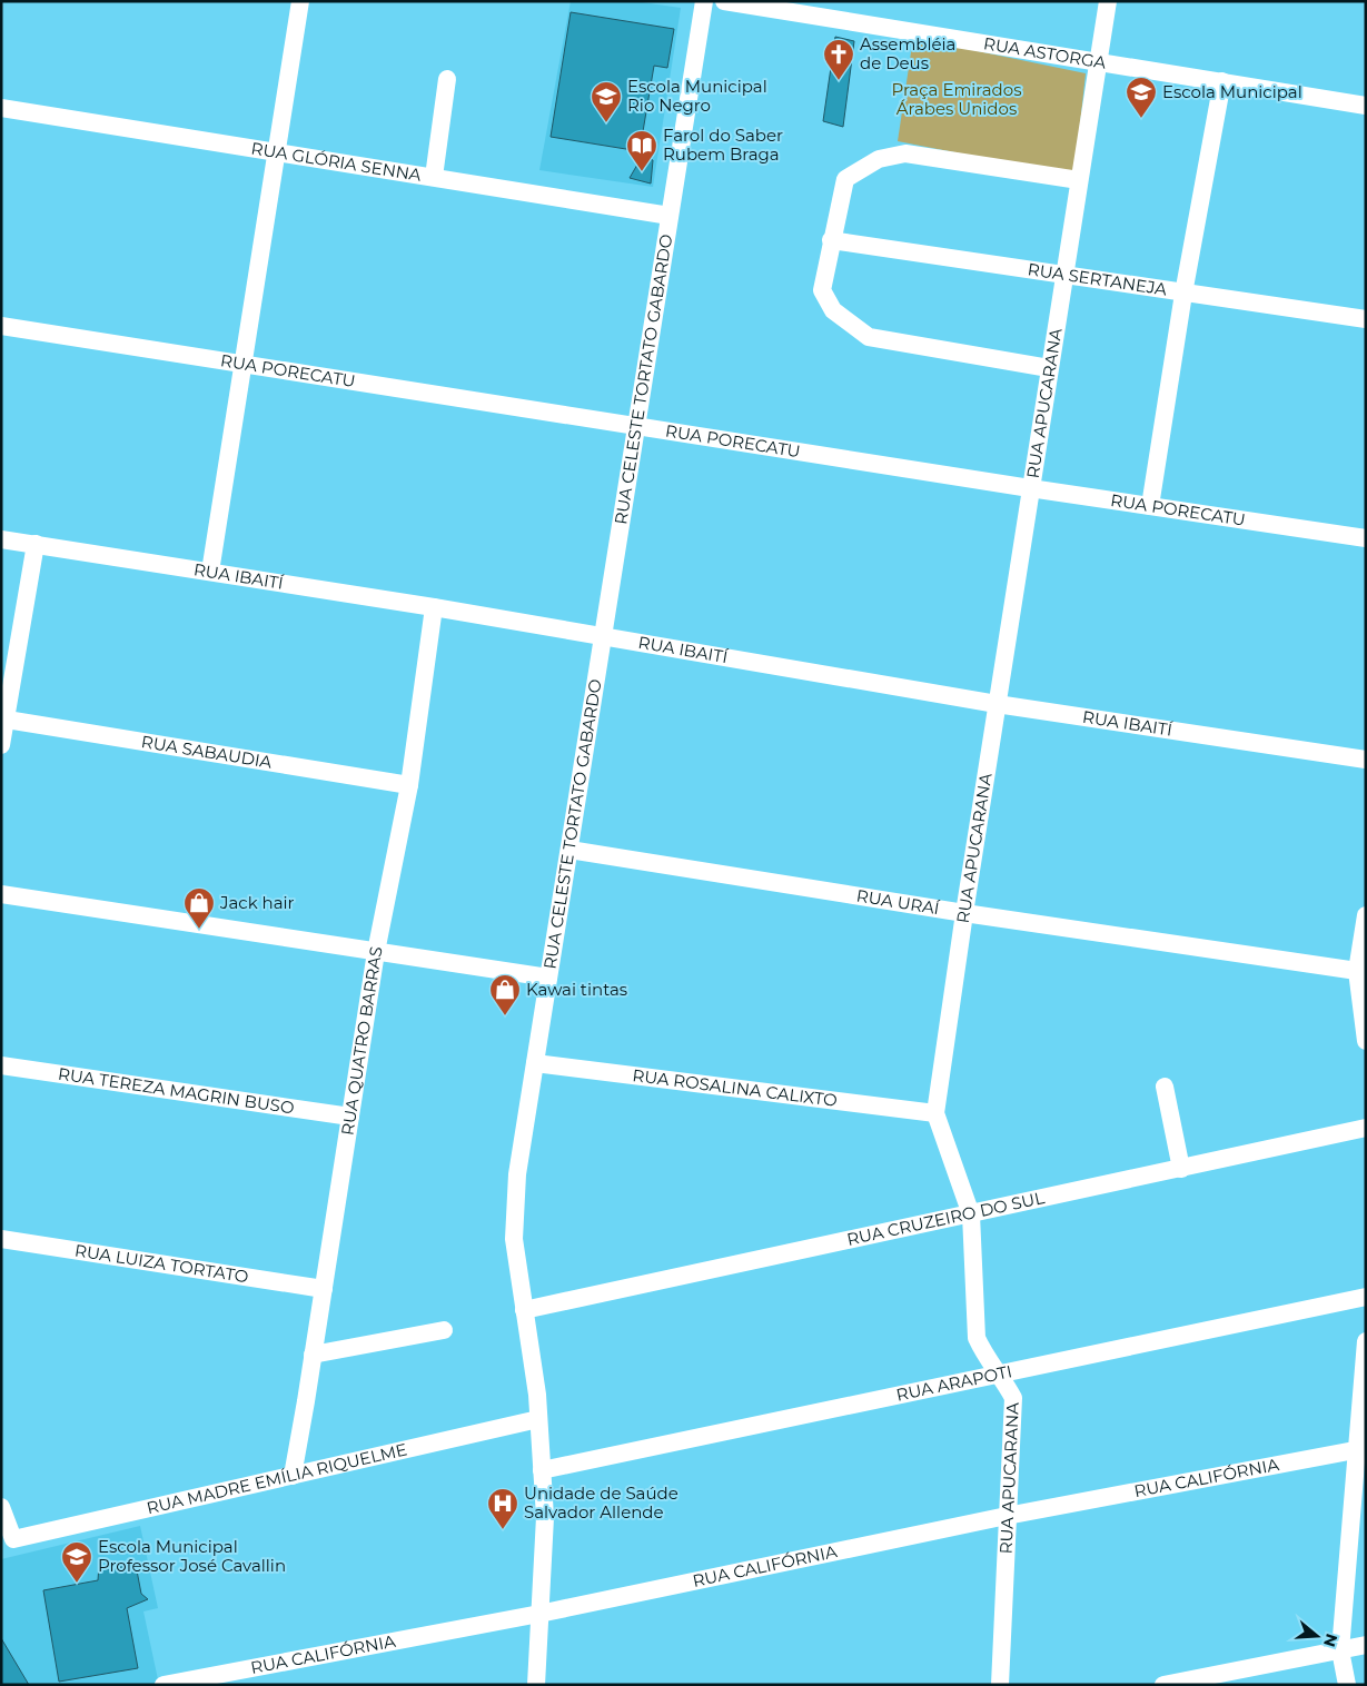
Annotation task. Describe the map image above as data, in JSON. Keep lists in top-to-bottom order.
{
  "streets": {
    "street": [
      "RUA ASTORGA",
      "RUA GLÓRIA SENNA",
      "RUA SERTANEJA",
      "RUA PORECATU",
      "RUA CELESTE TORTATO GABARDO",
      "RUA APUCARANA",
      "RUA IBAITÍ",
      "RUA SABAUDIA",
      "RUA URAÍ",
      "RUA QUATRO BARRAS",
      "RUA ROSALINA CALIXTO",
      "RUA TEREZA MAGRIN BUSO",
      "RUA CRUZEIRO DO SUL",
      "RUA LUIZA TORTATO",
      "RUA ARAPOTI",
      "RUA CALIFÓRNIA",
      "RUA MADRE EMÍLIA RIQUELME"
    ]
  },
  "crossings": [
    ["RUA ASTORGA", "RUA APUCARANA"],
    ["RUA GLÓRIA SENNA", "RUA CELESTE TORTATO GABARDO"],
    ["RUA SERTANEJA", "RUA APUCARANA"],
    ["RUA PORECATU", "RUA CELESTE TORTATO GABARDO"],
    ["RUA PORECATU", "RUA APUCARANA"],
    ["RUA CELESTE TORTATO GABARDO", "RUA IBAITÍ"],
    ["RUA CELESTE TORTATO GABARDO", "RUA URAÍ"],
    ["RUA CELESTE TORTATO GABARDO", "RUA ROSALINA CALIXTO"],
    ["RUA CELESTE TORTATO GABARDO", "RUA CRUZEIRO DO SUL"],
    ["RUA CELESTE TORTATO GABARDO", "RUA ARAPOTI"],
    ["RUA CELESTE TORTATO GABARDO", "RUA CALIFÓRNIA"],
    ["RUA CELESTE TORTATO GABARDO", "RUA MADRE EMÍLIA RIQUELME"],
    ["RUA APUCARANA", "RUA IBAITÍ"],
    ["RUA APUCARANA", "RUA URAÍ"],
    ["RUA APUCARANA", "RUA ROSALINA CALIXTO"],
    ["RUA APUCARANA", "RUA CRUZEIRO DO SUL"],
    ["RUA APUCARANA", "RUA ARAPOTI"],
    ["RUA APUCARANA", "RUA CALIFÓRNIA"],
    ["RUA IBAITÍ", "RUA QUATRO BARRAS"],
    ["RUA SABAUDIA", "RUA QUATRO BARRAS"],
    ["RUA QUATRO BARRAS", "RUA TEREZA MAGRIN BUSO"],
    ["RUA QUATRO BARRAS", "RUA LUIZA TORTATO"],
    ["RUA QUATRO BARRAS", "RUA MADRE EMÍLIA RIQUELME"]
  ],
  "parks": ["Praça Emirados Árabes Unidos"],
  "places": {
    "church": ["Assembléia de Deus"],
    "school or university": ["Escola Municipal", "Escola Municipal Rio Negro", "Escola Municipal Professor José Cavallin"],
    "library": ["Farol do Saber Rubem Braga"],
    "shop": ["Jack hair", "Kawai tintas"],
    "hospital": ["Unidade de Saúde Salvador Allende"]
  },
  "north": "right"
}
